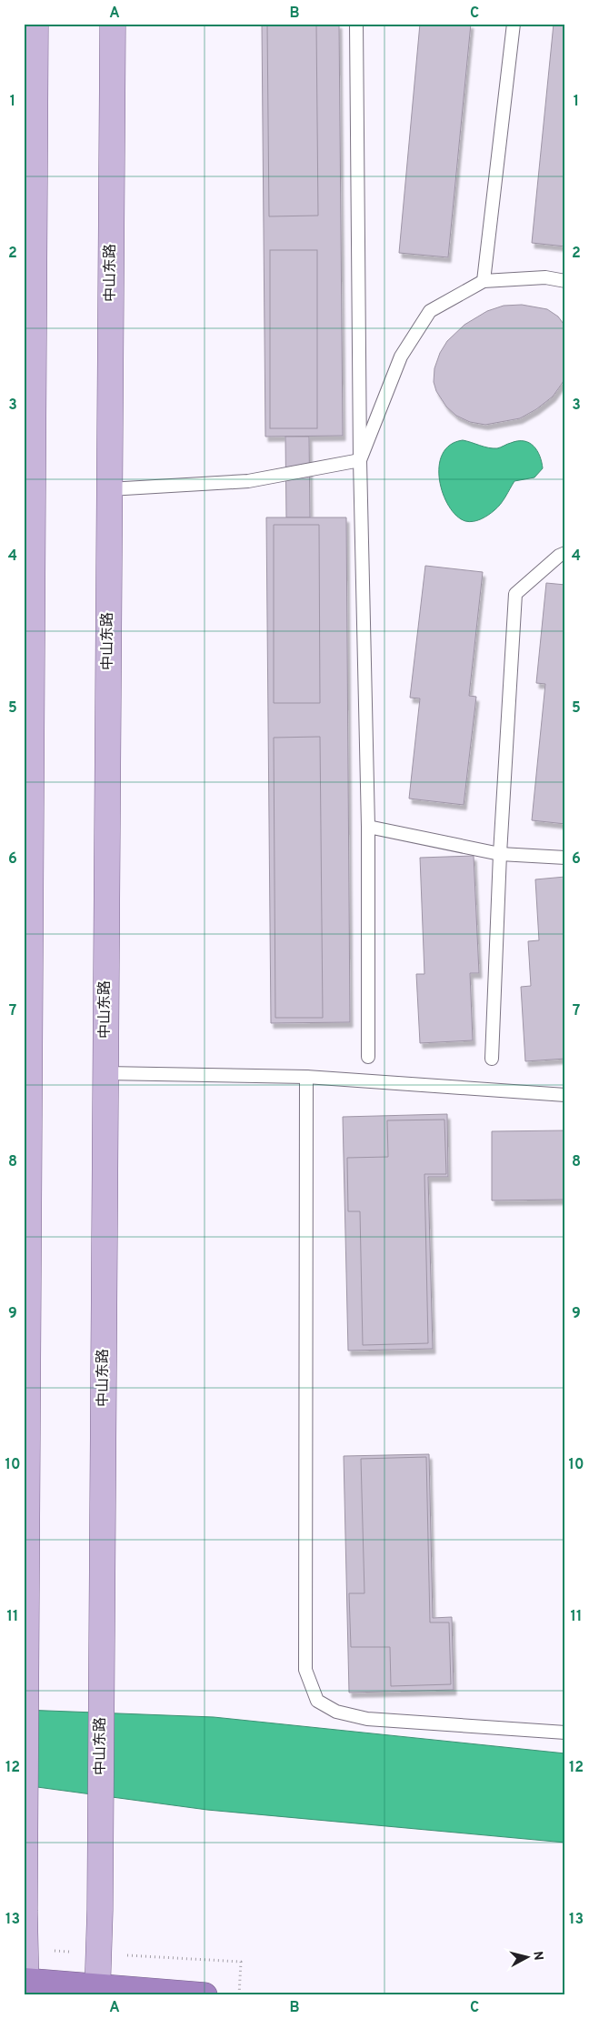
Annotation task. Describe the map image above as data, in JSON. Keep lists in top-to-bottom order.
{
  "streets": {
    "main road": ["中山东路"]
  },
  "north": "right",
  "grid": {
    "columns": ["A", "B", "C"],
    "rows": [
      "1",
      "2",
      "3",
      "4",
      "5",
      "6",
      "7",
      "8",
      "9",
      "10",
      "11",
      "12",
      "13"
    ]
  }
}
